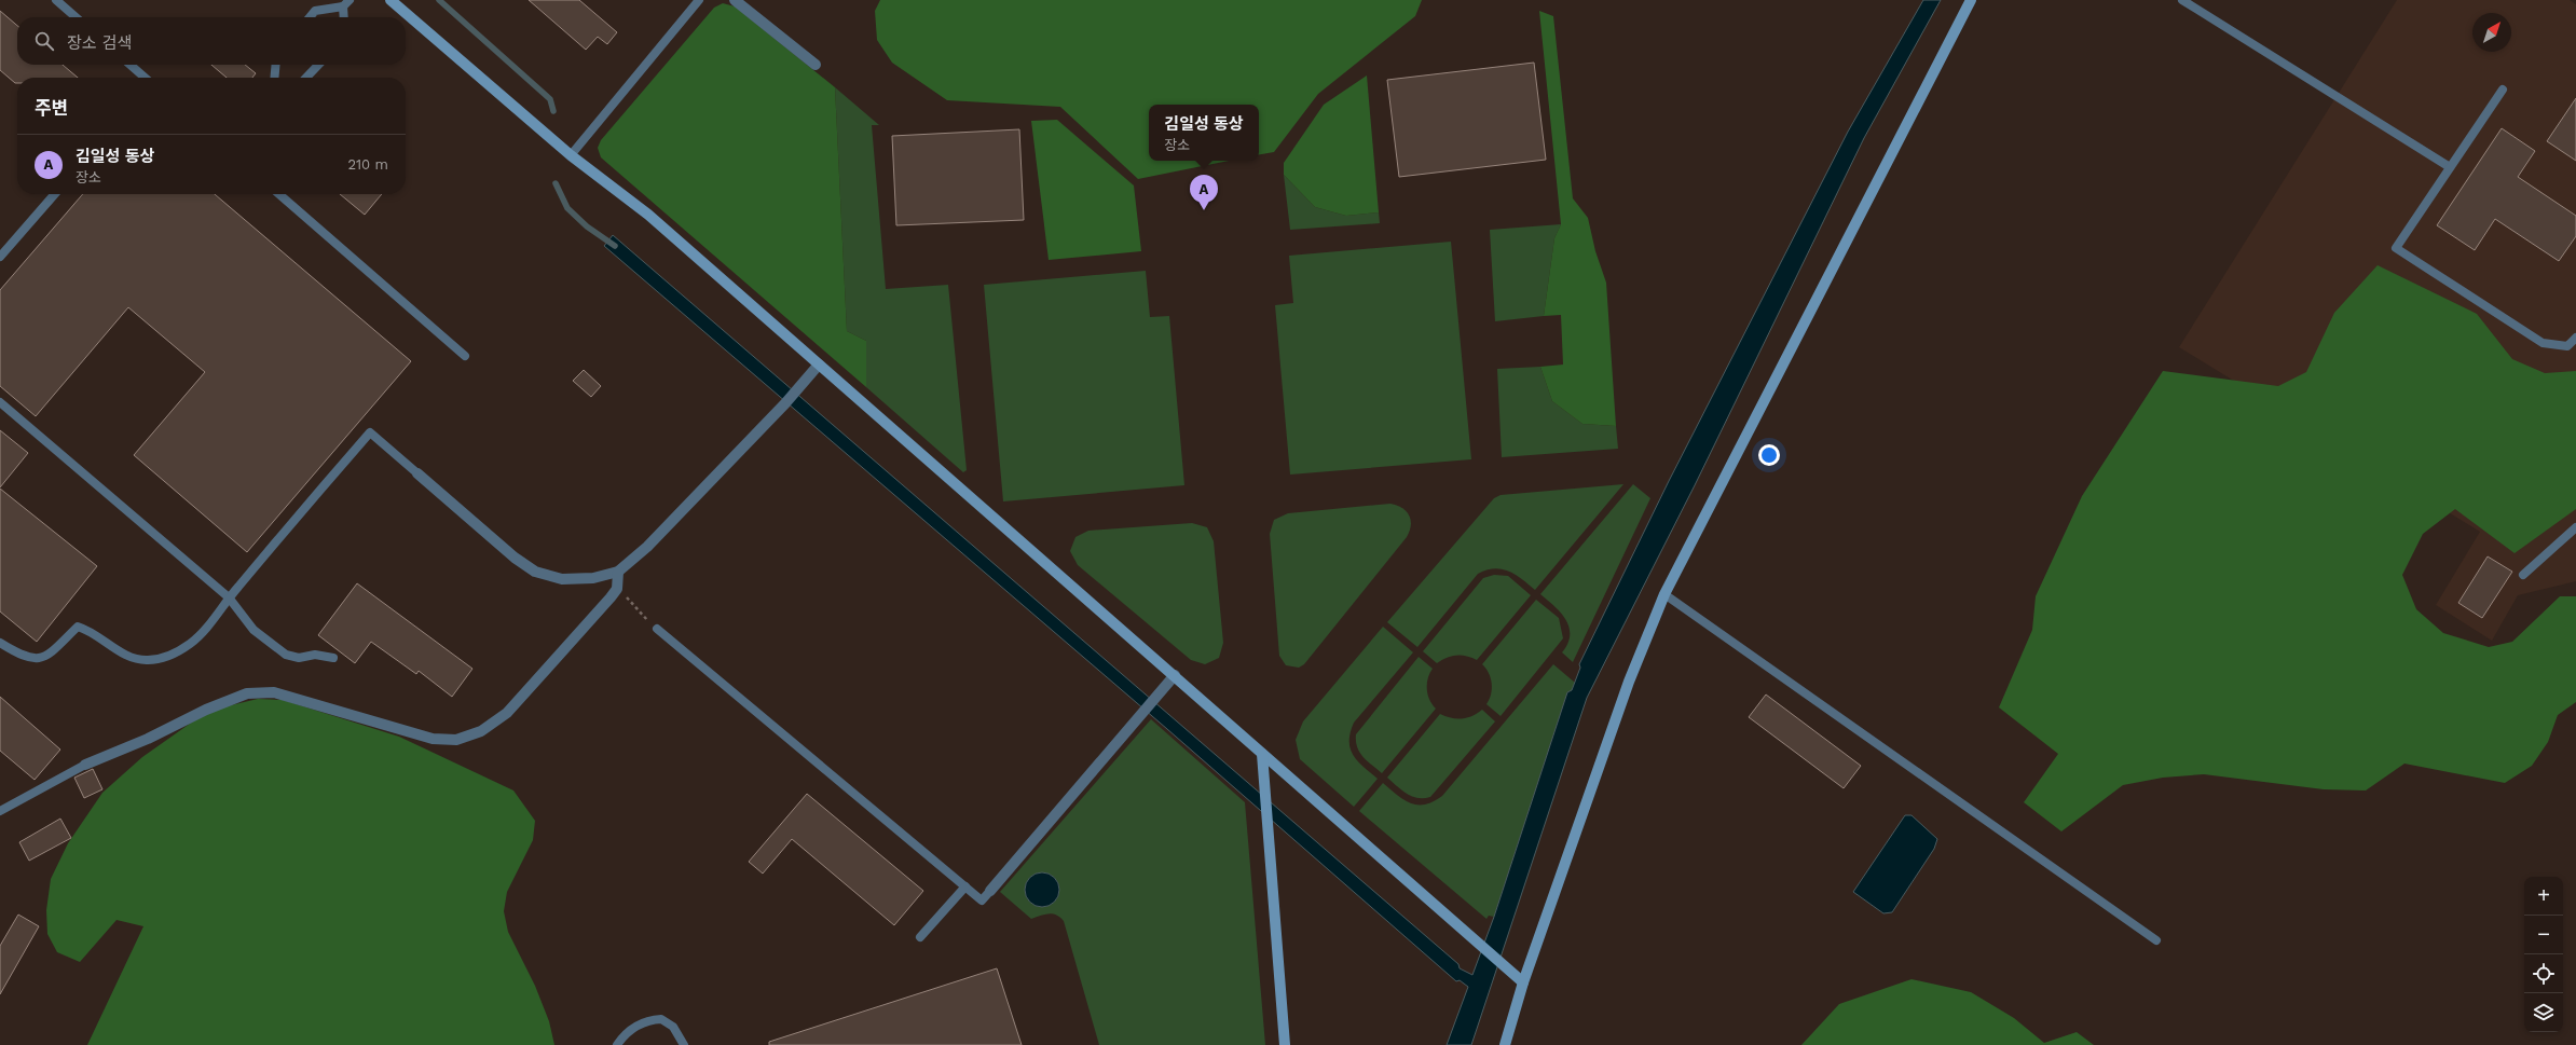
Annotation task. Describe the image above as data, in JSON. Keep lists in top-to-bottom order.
{
  "north": "top right",
  "page": {
    "search": "장소 검색",
    "heading": "주변",
    "popup": ["김일성 동상", "장소"],
    "list": [
      {
        "mark": "A",
        "name": "김일성 동상",
        "note": "장소",
        "value": "210 m"
      }
    ],
    "pins": "A",
    "map_buttons": ["+", "−"]
  }
}
